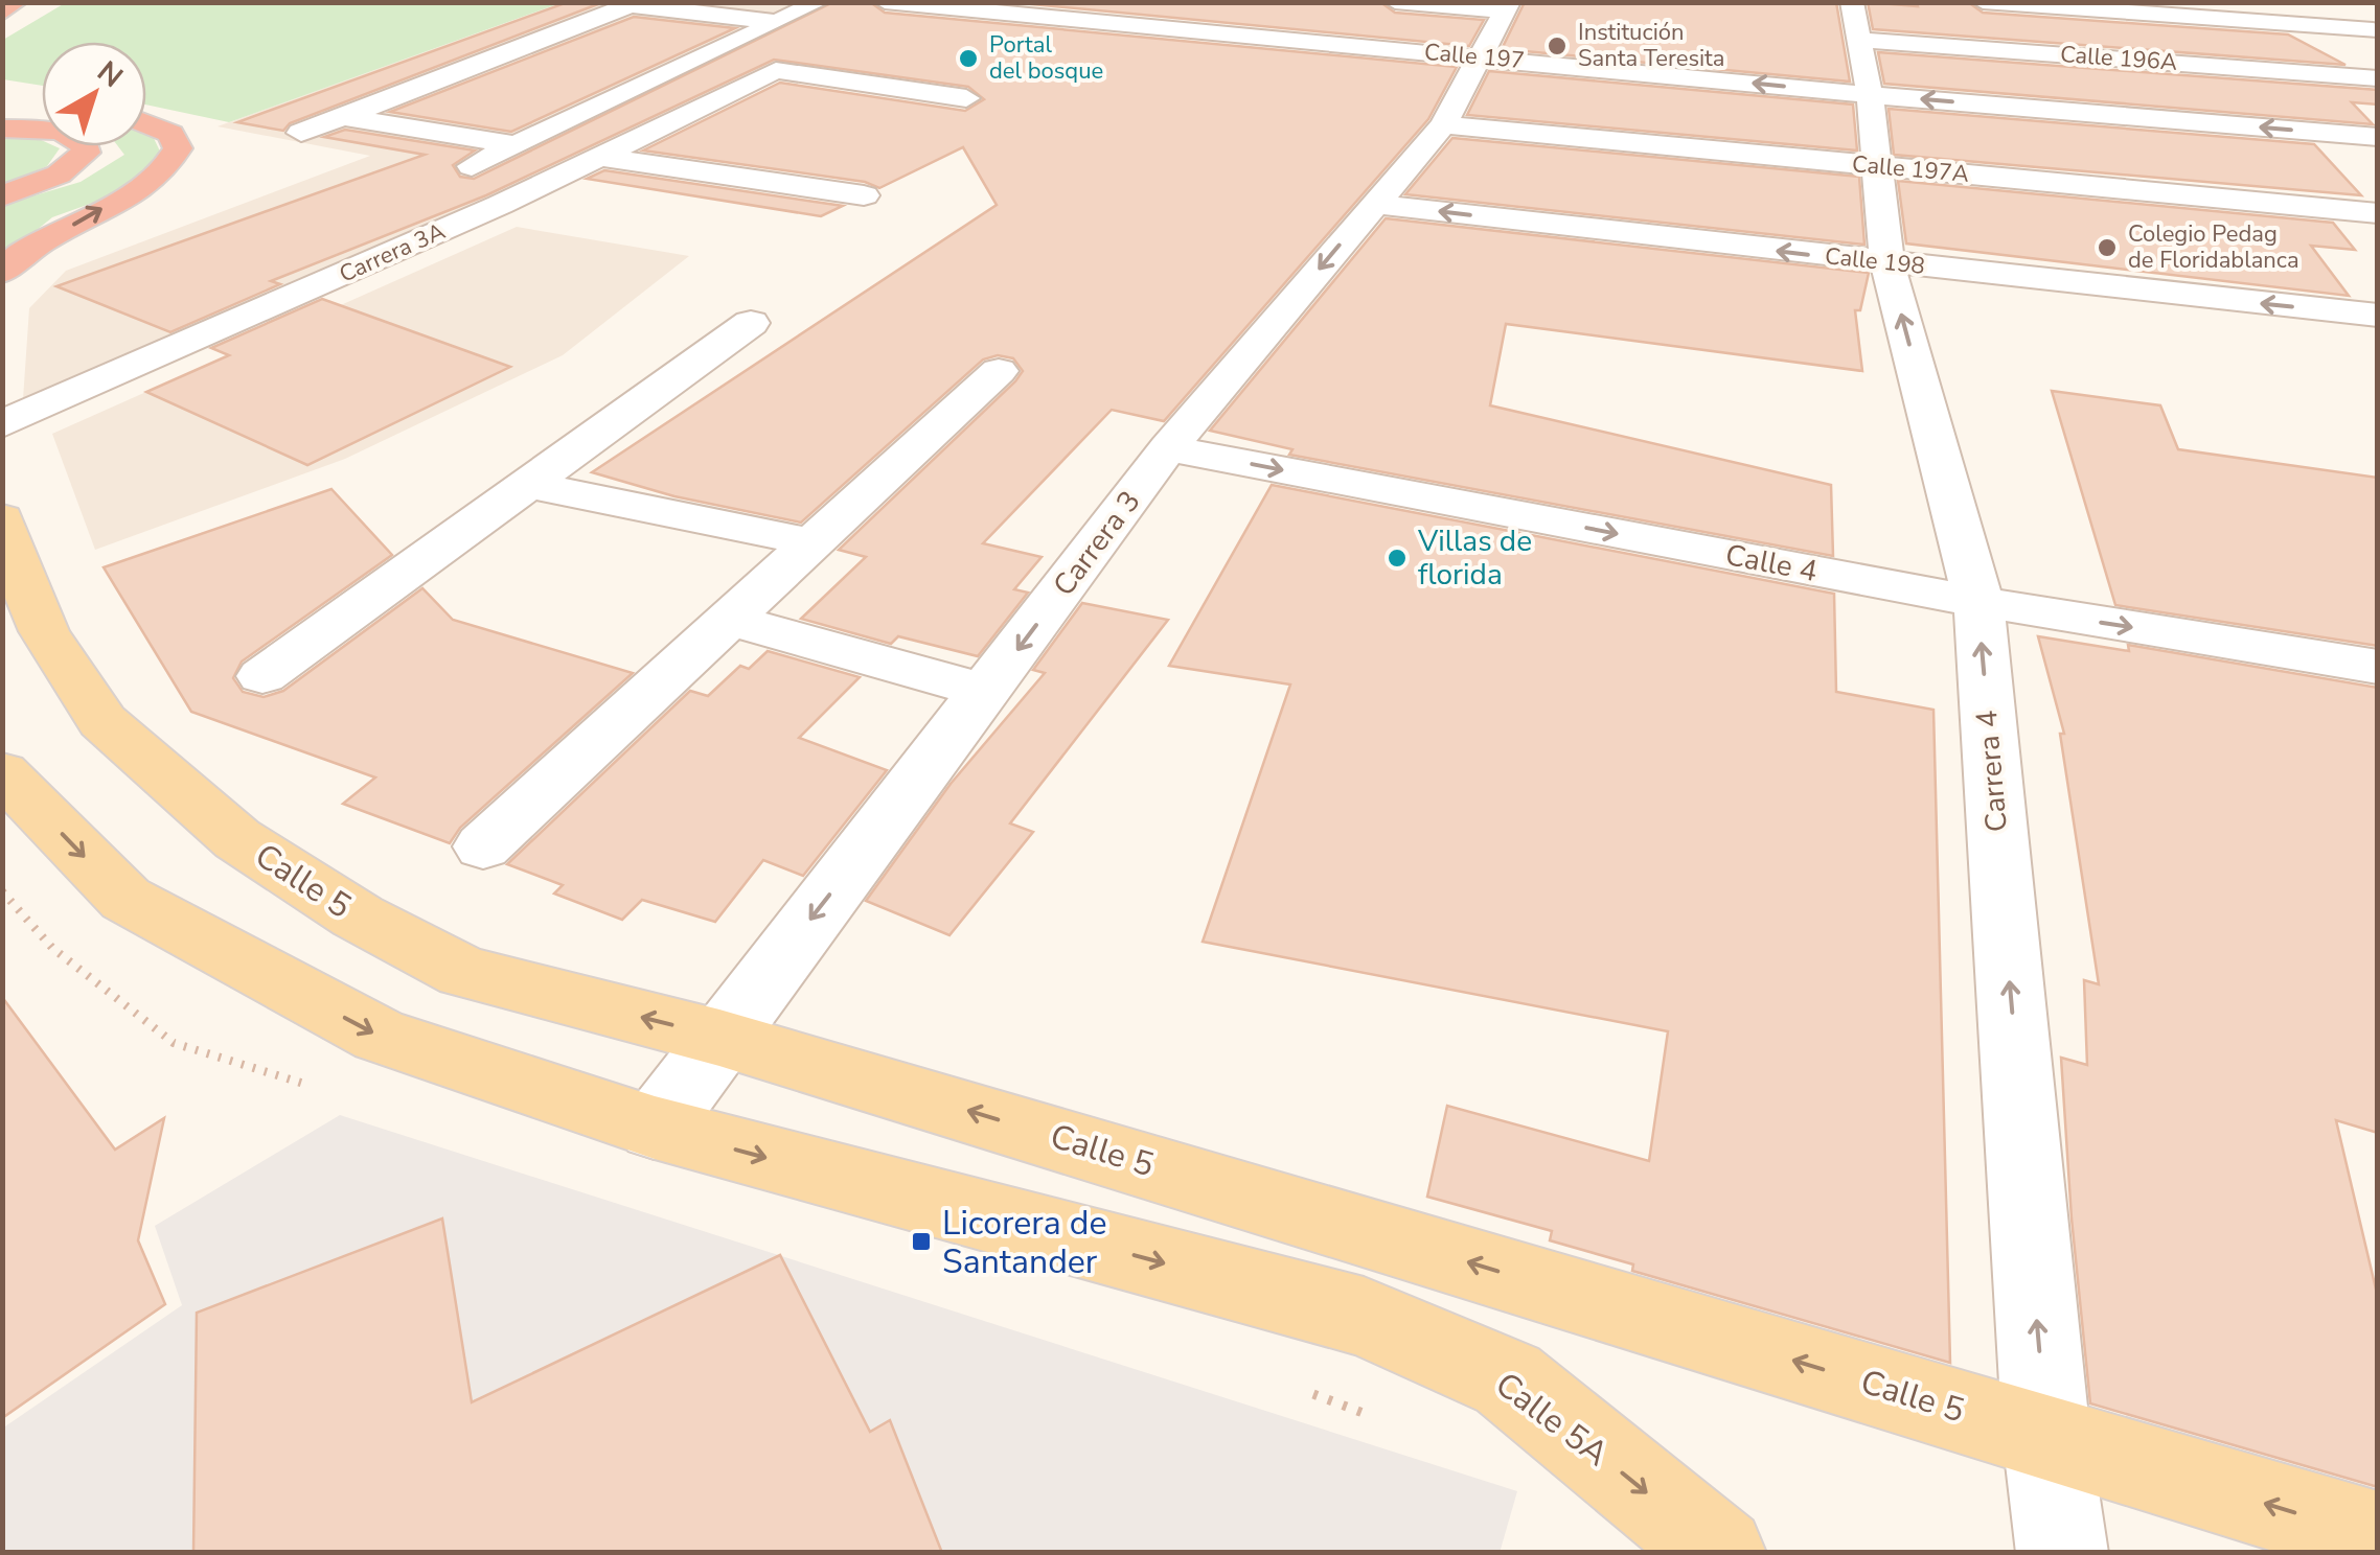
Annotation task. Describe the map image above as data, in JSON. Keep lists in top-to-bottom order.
{
  "streets": {
    "main road": ["Calle 5", "Calle 5A"],
    "street": [
      "Calle 197",
      "Calle 196A",
      "Calle 197A",
      "Carrera 3A",
      "Calle 198",
      "Carrera 3",
      "Calle 4",
      "Carrera 4"
    ]
  },
  "crossings": [
    ["Calle 197", "Carrera 3"],
    ["Calle 197", "Carrera 4"],
    ["Calle 196A", "Carrera 4"],
    ["Calle 197A", "Carrera 3"],
    ["Calle 197A", "Carrera 4"],
    ["Calle 198", "Carrera 3"],
    ["Calle 198", "Carrera 4"],
    ["Carrera 3", "Calle 4"],
    ["Carrera 3", "Calle 5"],
    ["Carrera 3", "Calle 5A"],
    ["Calle 4", "Carrera 4"],
    ["Carrera 4", "Calle 5"]
  ],
  "one_way": [
    "Calle 4",
    "Carrera 4",
    "Calle 5",
    "Calle 5A"
  ],
  "places": {
    "other": [
      "Institución Santa Teresita",
      "Portal del bosque",
      "Colegio Pedag de Floridablanca",
      "Villas de florida"
    ],
    "transit": ["Licorera de Santander"]
  },
  "north": "top right"
}
